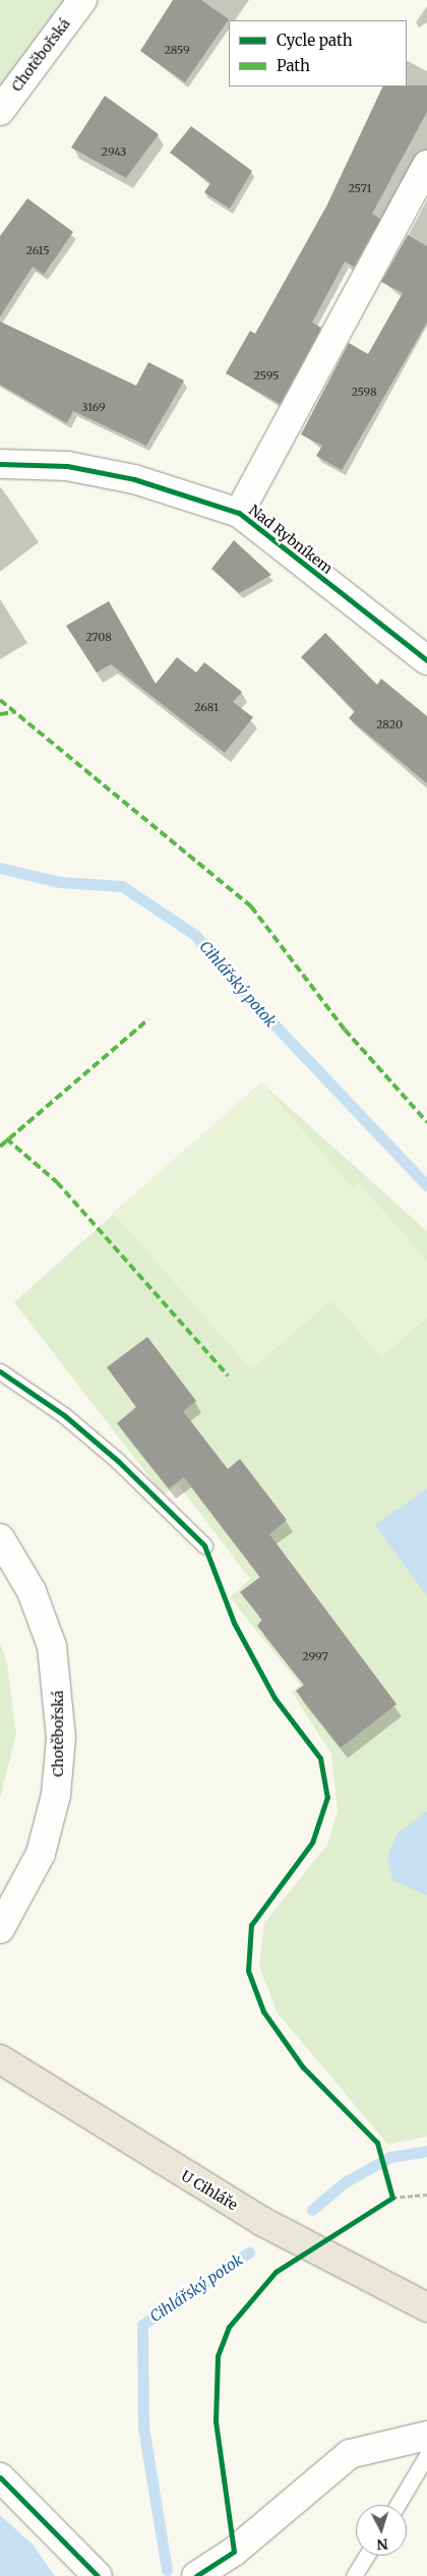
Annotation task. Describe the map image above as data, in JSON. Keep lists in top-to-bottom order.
{
  "streets": {
    "main road": ["U Cihláře"],
    "street": ["Chotěbořská", "Nad Rybníkem"]
  },
  "water": ["Cihlářský potok"],
  "house_numbers": [
    "2859",
    "2943",
    "2571",
    "2615",
    "2595",
    "2598",
    "3169",
    "2708",
    "2681",
    "2820",
    "2997"
  ],
  "legend": ["Cycle path", "Path"],
  "north": "bottom"
}
